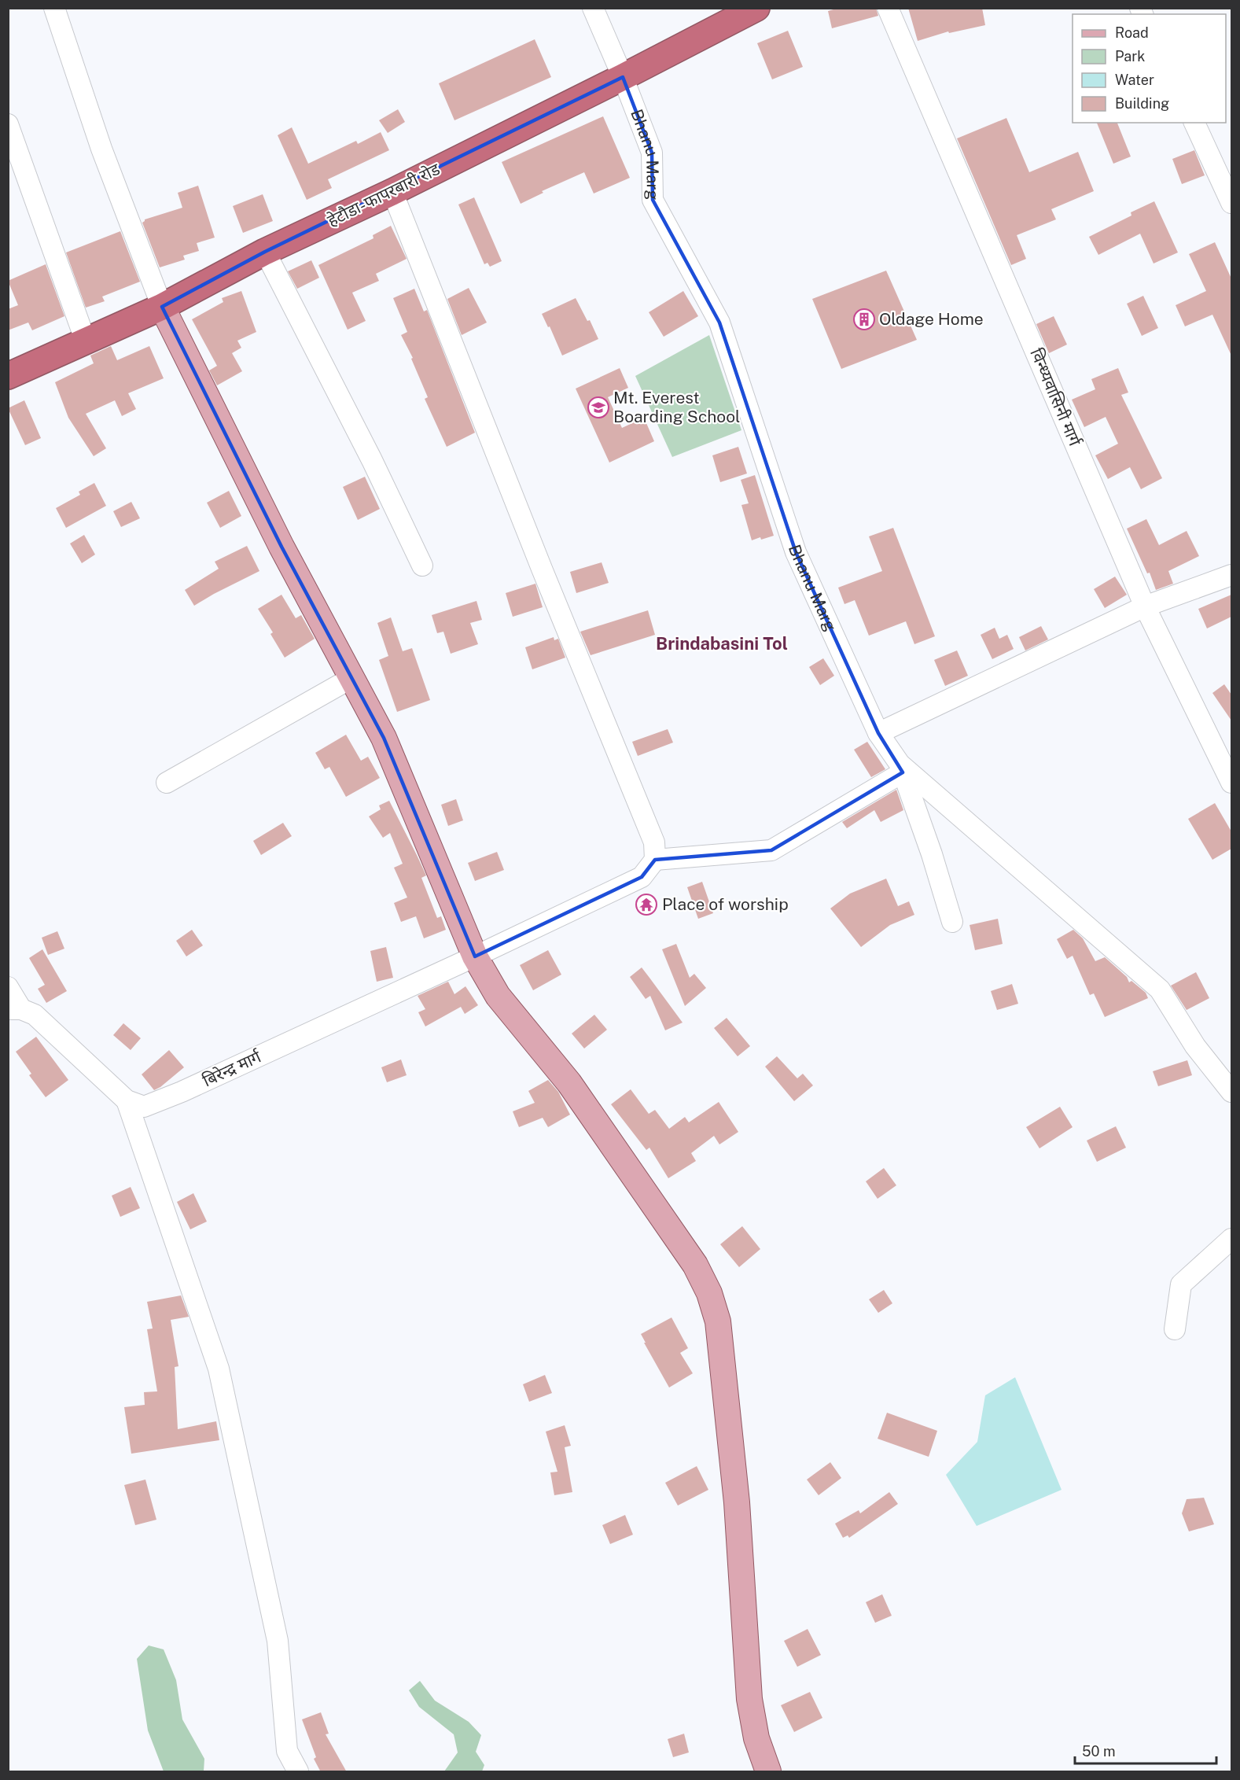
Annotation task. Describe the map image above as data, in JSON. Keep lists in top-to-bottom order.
{
  "streets": {
    "highway": ["हेटौडा-फापरबारी रोड"],
    "street": ["Bhanu Marg", "विन्ध्यवासिनी मार्ग", "बिरेन्द्र मार्ग"]
  },
  "crossings": [
    ["Bhanu Marg", "हेटौडा-फापरबारी रोड"]
  ],
  "districts": ["Brindabasini Tol"],
  "places": {
    "building": ["Oldage Home"],
    "school or university": ["Mt. Everest Boarding School"],
    "temple": ["Place of worship"]
  },
  "legend": [
    "Road",
    "Park",
    "Water",
    "Building"
  ],
  "scale_bar": "50 m"
}
